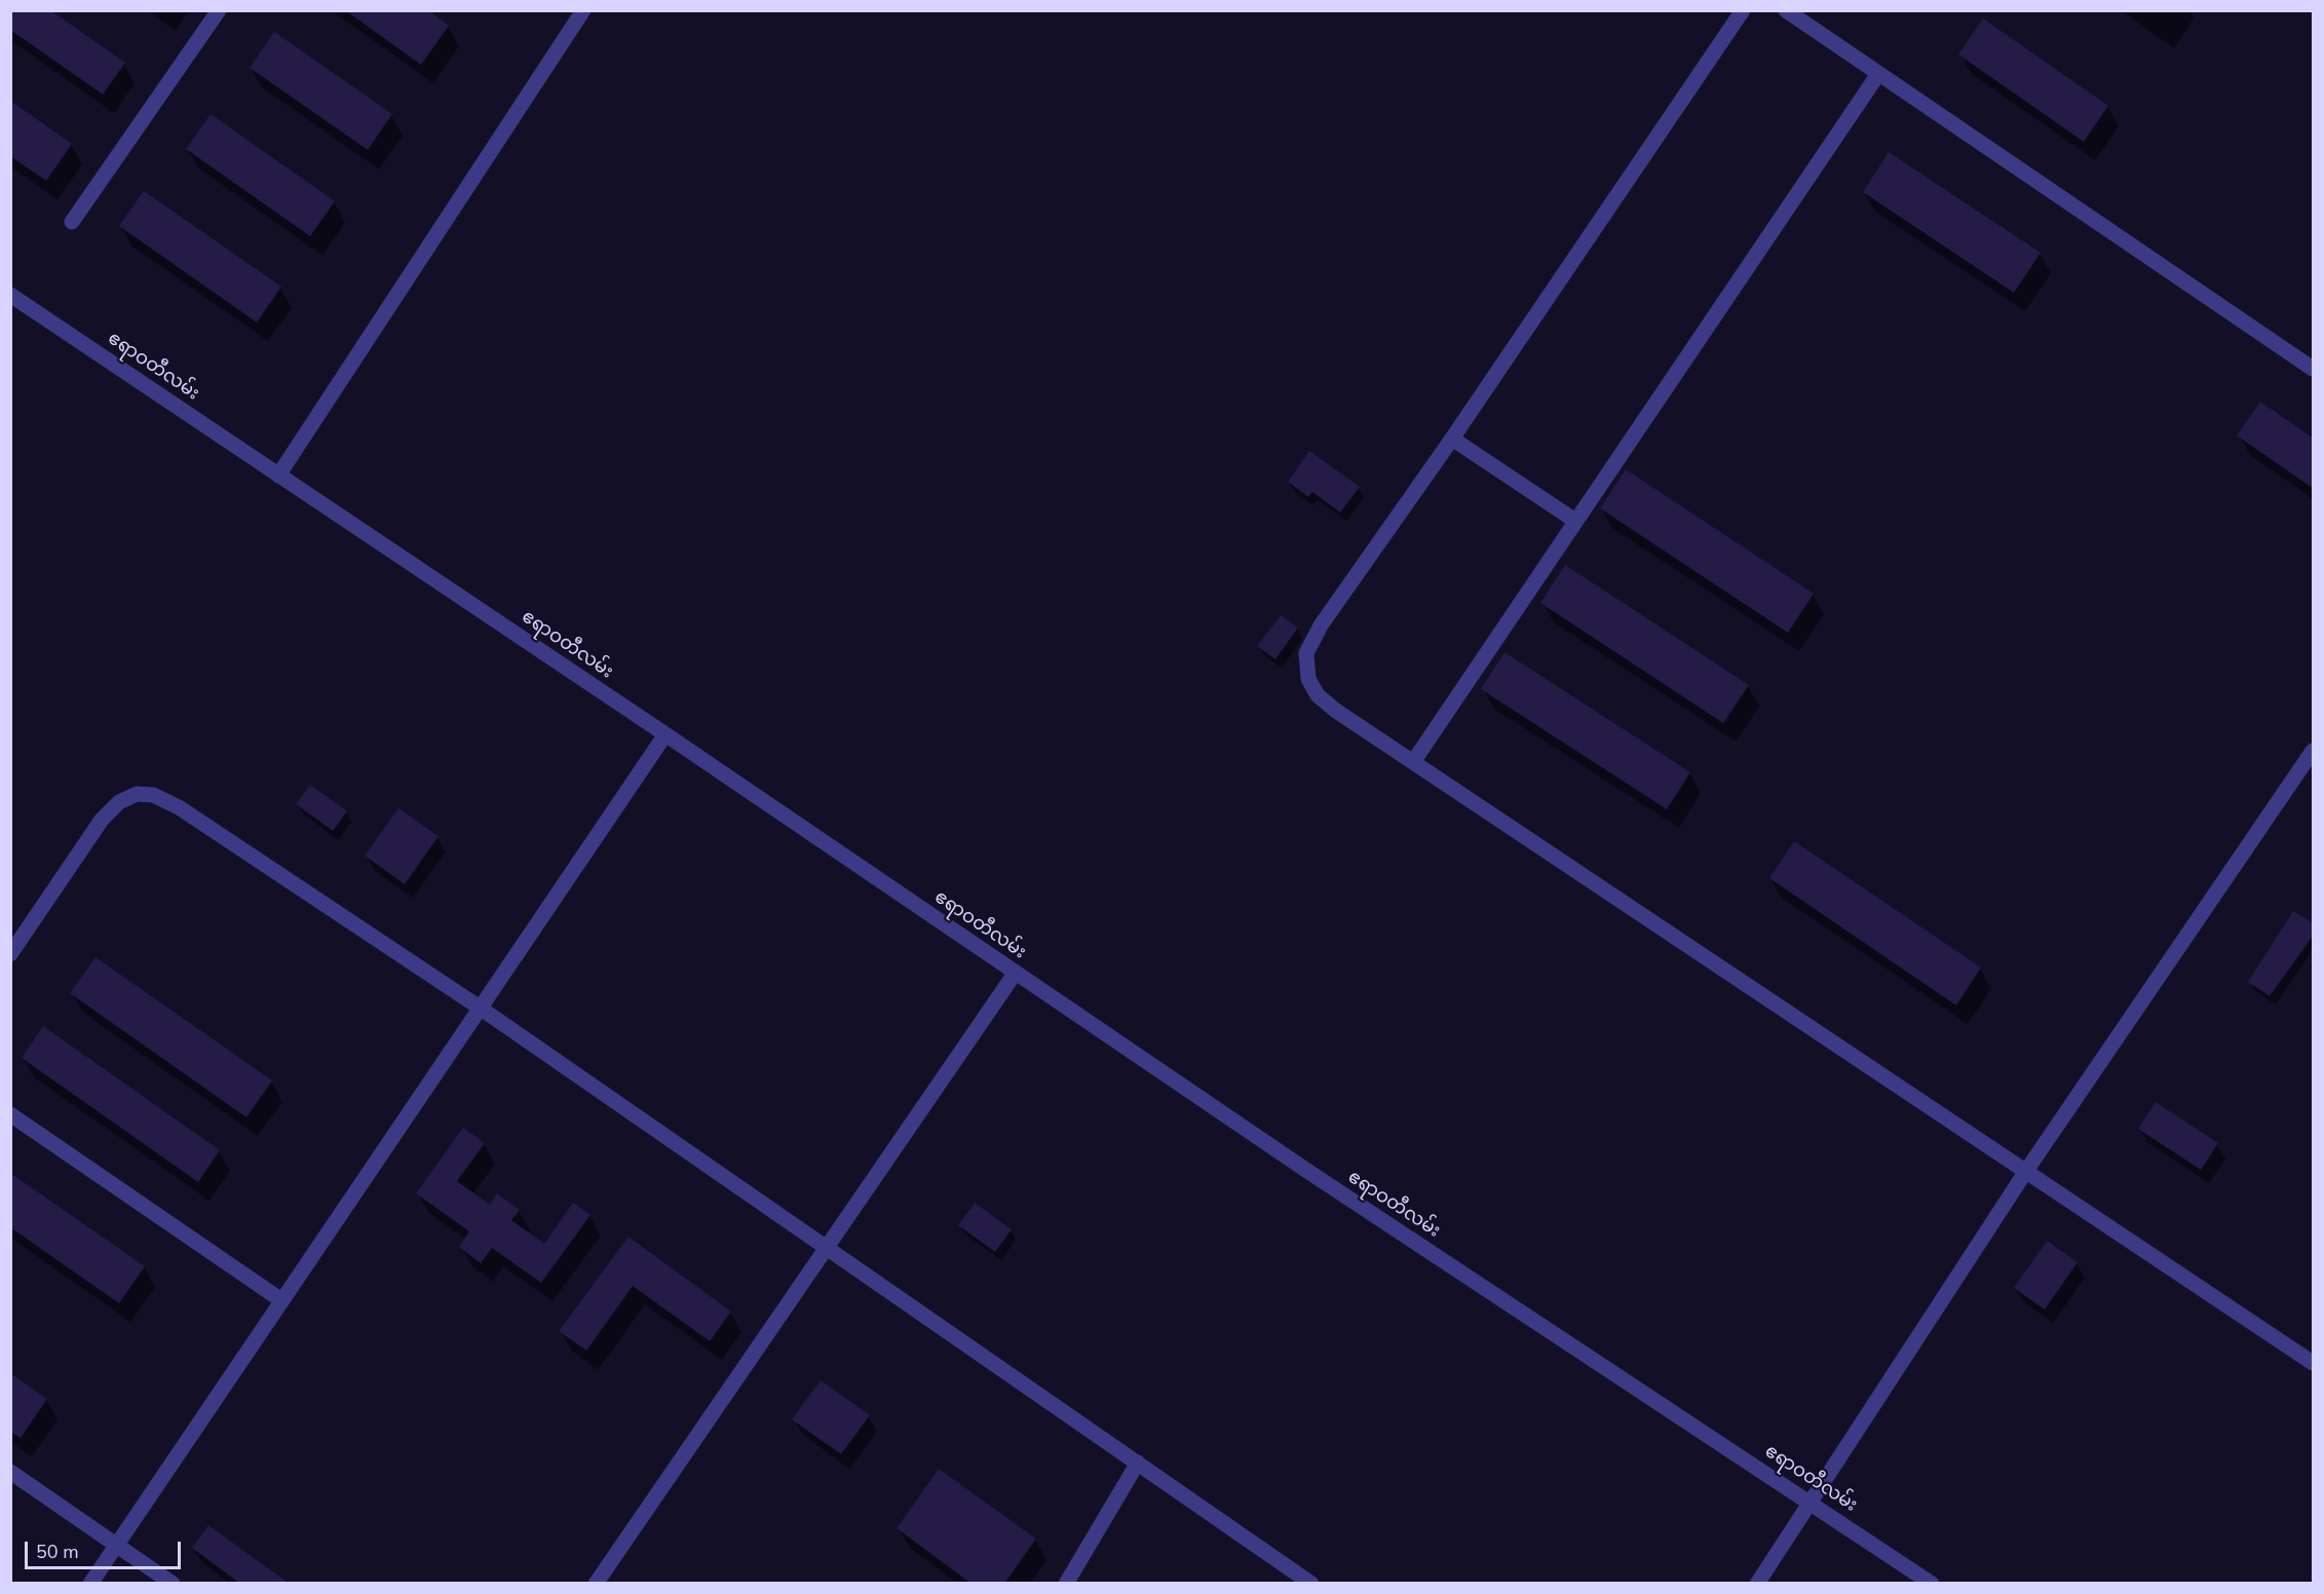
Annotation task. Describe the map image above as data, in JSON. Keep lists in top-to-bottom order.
{
  "streets": {
    "street": ["ဧရာဝတီလမ်း"]
  },
  "scale_bar": "50 m"
}
